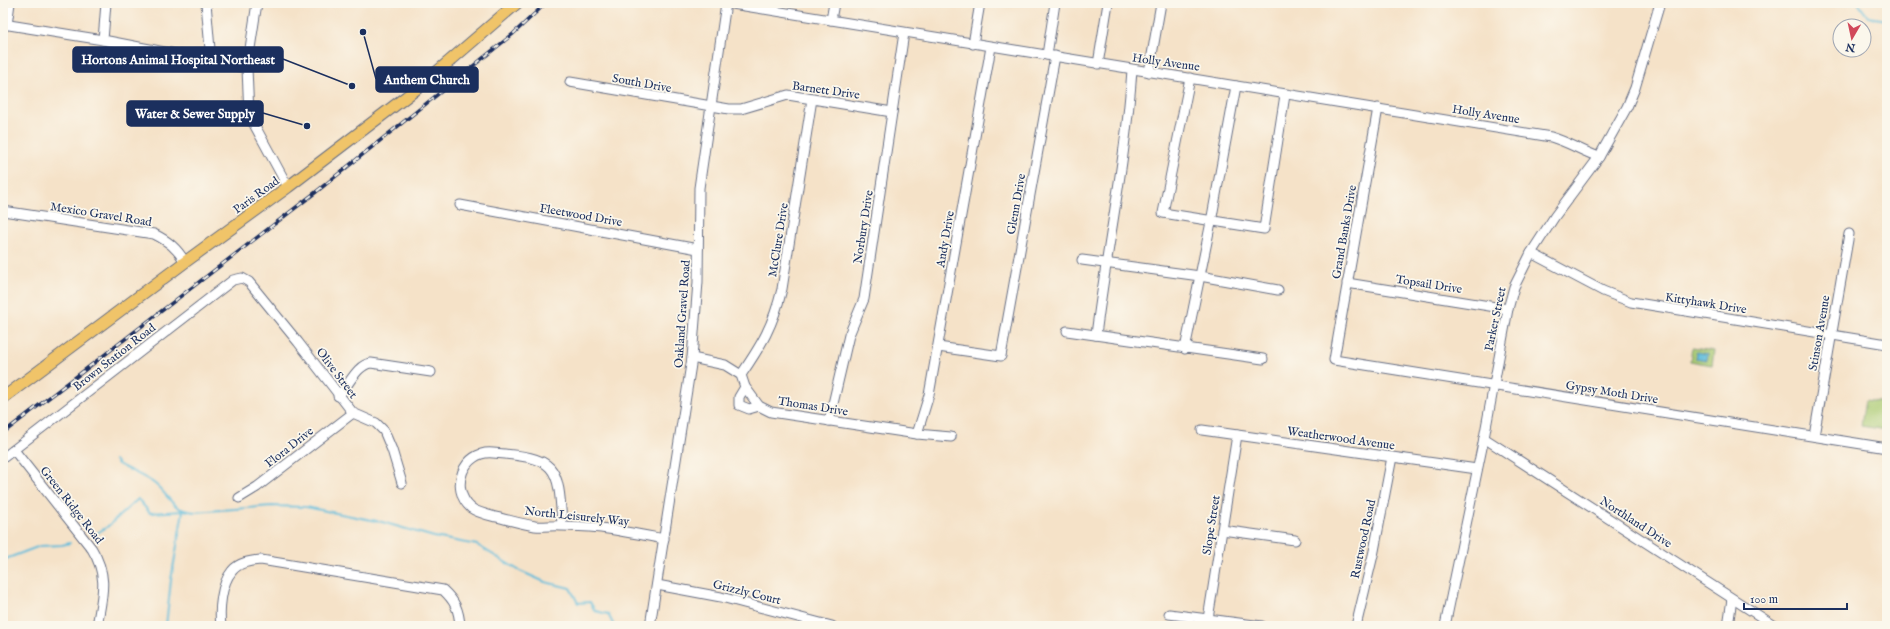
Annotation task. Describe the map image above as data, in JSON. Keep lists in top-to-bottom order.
{
  "streets": {
    "main road": ["Paris Road"],
    "street": [
      "Holly Avenue",
      "South Drive",
      "Barnett Drive",
      "Glenn Drive",
      "Mexico Gravel Road",
      "Fleetwood Drive",
      "Norbury Drive",
      "Grand Banks Drive",
      "Andy Drive",
      "McClure Drive",
      "Topsail Drive",
      "Kittyhawk Drive",
      "Oakland Gravel Road",
      "Parker Street",
      "Stinson Avenue",
      "Brown Station Road",
      "Olive Street",
      "Gypsy Moth Drive",
      "Thomas Drive",
      "Weatherwood Avenue",
      "Flora Drive",
      "Green Ridge Road",
      "North Leisurely Way",
      "Northland Drive",
      "Slope Street",
      "Rustwood Road",
      "Grizzly Court"
    ]
  },
  "crossings": [
    ["Holly Avenue", "Glenn Drive"],
    ["Holly Avenue", "Norbury Drive"],
    ["Holly Avenue", "Grand Banks Drive"],
    ["Holly Avenue", "Andy Drive"],
    ["Holly Avenue", "Oakland Gravel Road"],
    ["Holly Avenue", "Parker Street"],
    ["South Drive", "Barnett Drive"],
    ["South Drive", "Oakland Gravel Road"],
    ["Barnett Drive", "Norbury Drive"],
    ["Barnett Drive", "McClure Drive"],
    ["Barnett Drive", "Oakland Gravel Road"],
    ["Paris Road", "Mexico Gravel Road"],
    ["Glenn Drive", "Andy Drive"],
    ["Fleetwood Drive", "Oakland Gravel Road"],
    ["Norbury Drive", "Thomas Drive"],
    ["Grand Banks Drive", "Topsail Drive"],
    ["Grand Banks Drive", "Gypsy Moth Drive"],
    ["Andy Drive", "Thomas Drive"],
    ["McClure Drive", "Thomas Drive"],
    ["Topsail Drive", "Parker Street"],
    ["Kittyhawk Drive", "Parker Street"],
    ["Kittyhawk Drive", "Stinson Avenue"],
    ["Oakland Gravel Road", "North Leisurely Way"],
    ["Oakland Gravel Road", "Grizzly Court"],
    ["Parker Street", "Gypsy Moth Drive"],
    ["Parker Street", "Weatherwood Avenue"],
    ["Parker Street", "Northland Drive"],
    ["Stinson Avenue", "Gypsy Moth Drive"],
    ["Brown Station Road", "Olive Street"],
    ["Brown Station Road", "Green Ridge Road"],
    ["Olive Street", "Flora Drive"],
    ["Weatherwood Avenue", "Slope Street"],
    ["Weatherwood Avenue", "Rustwood Road"]
  ],
  "places": ["Anthem Church", "Hortons Animal Hospital Northeast", "Water & Sewer Supply"],
  "scale_bar": "100 m",
  "north": "bottom"
}
